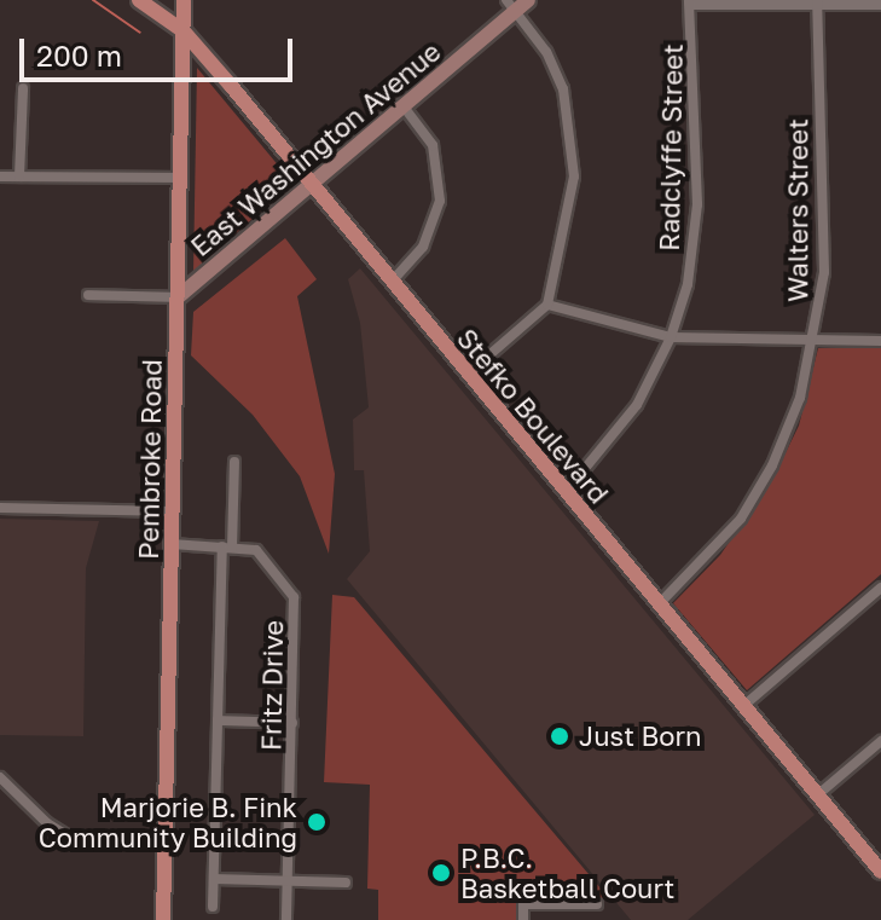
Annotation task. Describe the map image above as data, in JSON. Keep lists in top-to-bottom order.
{
  "streets": {
    "main road": ["Stefko Boulevard", "Pembroke Road"],
    "street": [
      "Radclyffe Street",
      "East Washington Avenue",
      "Walters Street",
      "Fritz Drive"
    ]
  },
  "crossings": [
    ["Radclyffe Street", "Stefko Boulevard"],
    ["East Washington Avenue", "Stefko Boulevard"],
    ["East Washington Avenue", "Pembroke Road"],
    ["Walters Street", "Stefko Boulevard"],
    ["Stefko Boulevard", "Pembroke Road"],
    ["Pembroke Road", "Fritz Drive"]
  ],
  "places": ["Just Born", "Marjorie B. Fink Community Building", "P.B.C. Basketball Court"],
  "scale_bar": "200 m"
}
